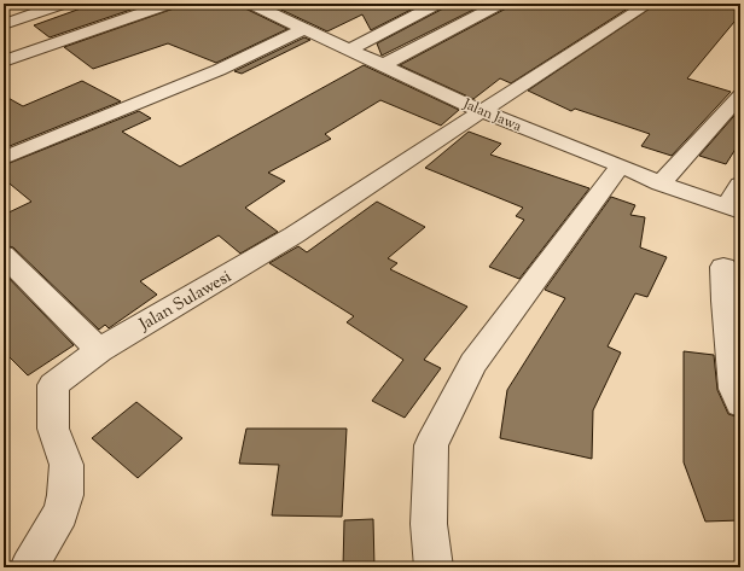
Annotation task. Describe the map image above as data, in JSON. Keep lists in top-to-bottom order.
{
  "streets": {
    "street": ["Jalan Jawa", "Jalan Sulawesi"]
  },
  "crossings": [
    ["Jalan Jawa", "Jalan Sulawesi"]
  ]
}
